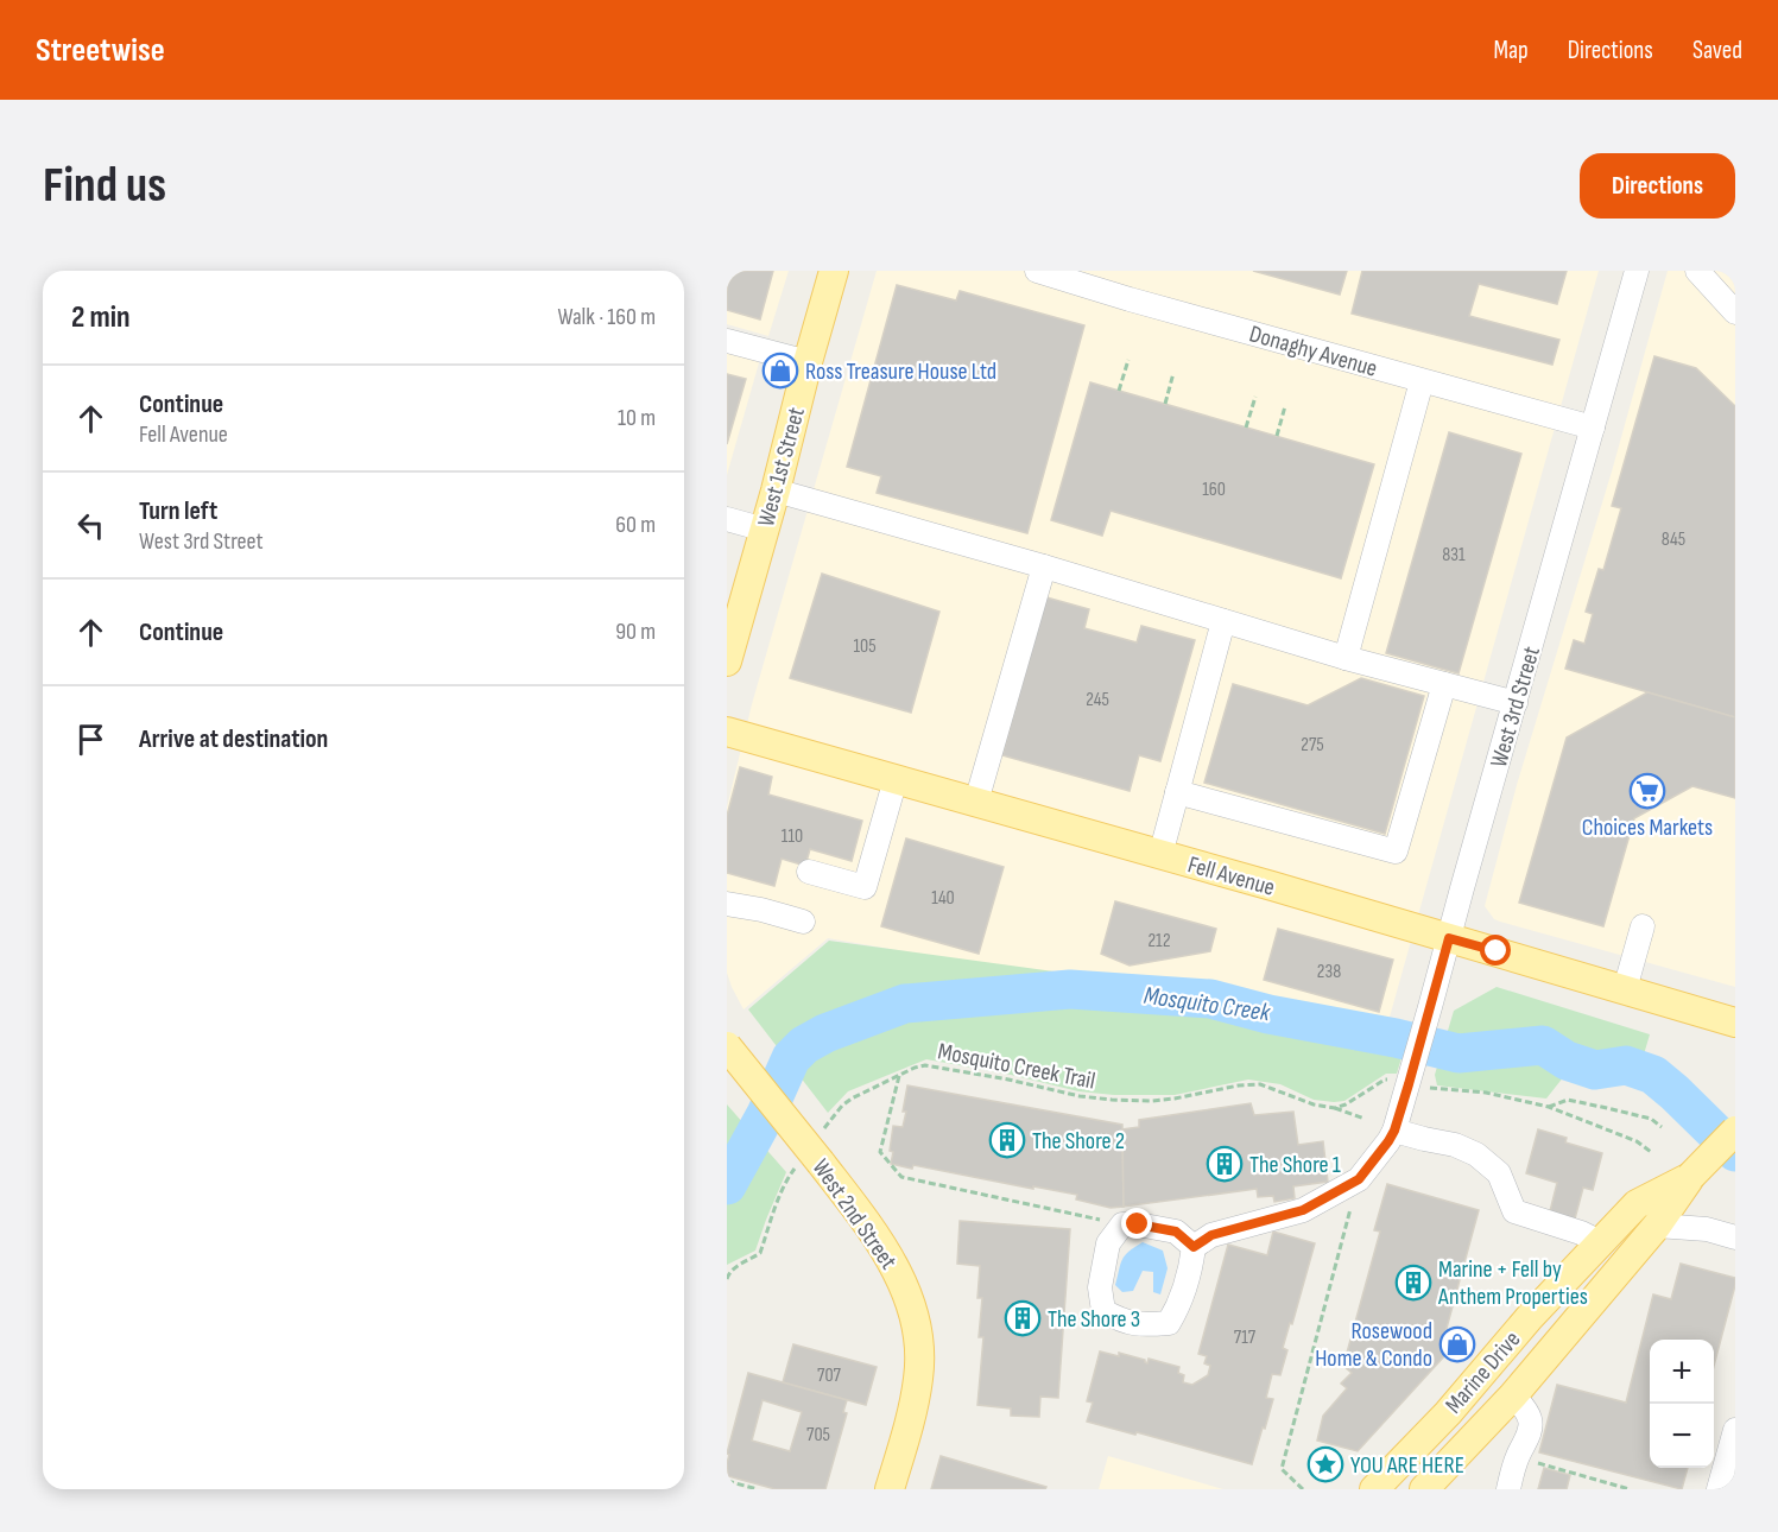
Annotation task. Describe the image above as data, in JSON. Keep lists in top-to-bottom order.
{
  "streets": {
    "main road": [
      "West 1st Street",
      "Fell Avenue",
      "West 2nd Street",
      "Marine Drive"
    ],
    "street": ["Donaghy Avenue", "West 3rd Street"],
    "path": ["Mosquito Creek Trail"]
  },
  "crossings": [
    ["Donaghy Avenue", "West 3rd Street"],
    ["West 3rd Street", "Fell Avenue"]
  ],
  "water": ["Mosquito Creek"],
  "places": {
    "shop": ["Ross Treasure House Ltd", "Rosewood Home & Condo"],
    "supermarket": ["Choices Markets"],
    "building": [
      "The Shore 2",
      "The Shore 1",
      "Marine + Fell by Anthem Properties",
      "The Shore 3"
    ],
    "place": ["YOU ARE HERE"]
  },
  "house_numbers": [
    "160",
    "845",
    "831",
    "105",
    "245",
    "275",
    "110",
    "140",
    "212",
    "238",
    "717",
    "707",
    "705"
  ],
  "page": {
    "header": "Streetwise",
    "nav": ["Map", "Directions", "Saved"],
    "buttons": "Directions",
    "title": "Find us",
    "heading": ["2 min", "Walk · 160 m"],
    "list": [
      ["Continue", "Fell Avenue", "10 m"],
      ["Turn left", "West 3rd Street", "60 m"],
      ["Continue", "90 m"],
      "Arrive at destination"
    ],
    "map_buttons": ["+", "−"]
  }
}
